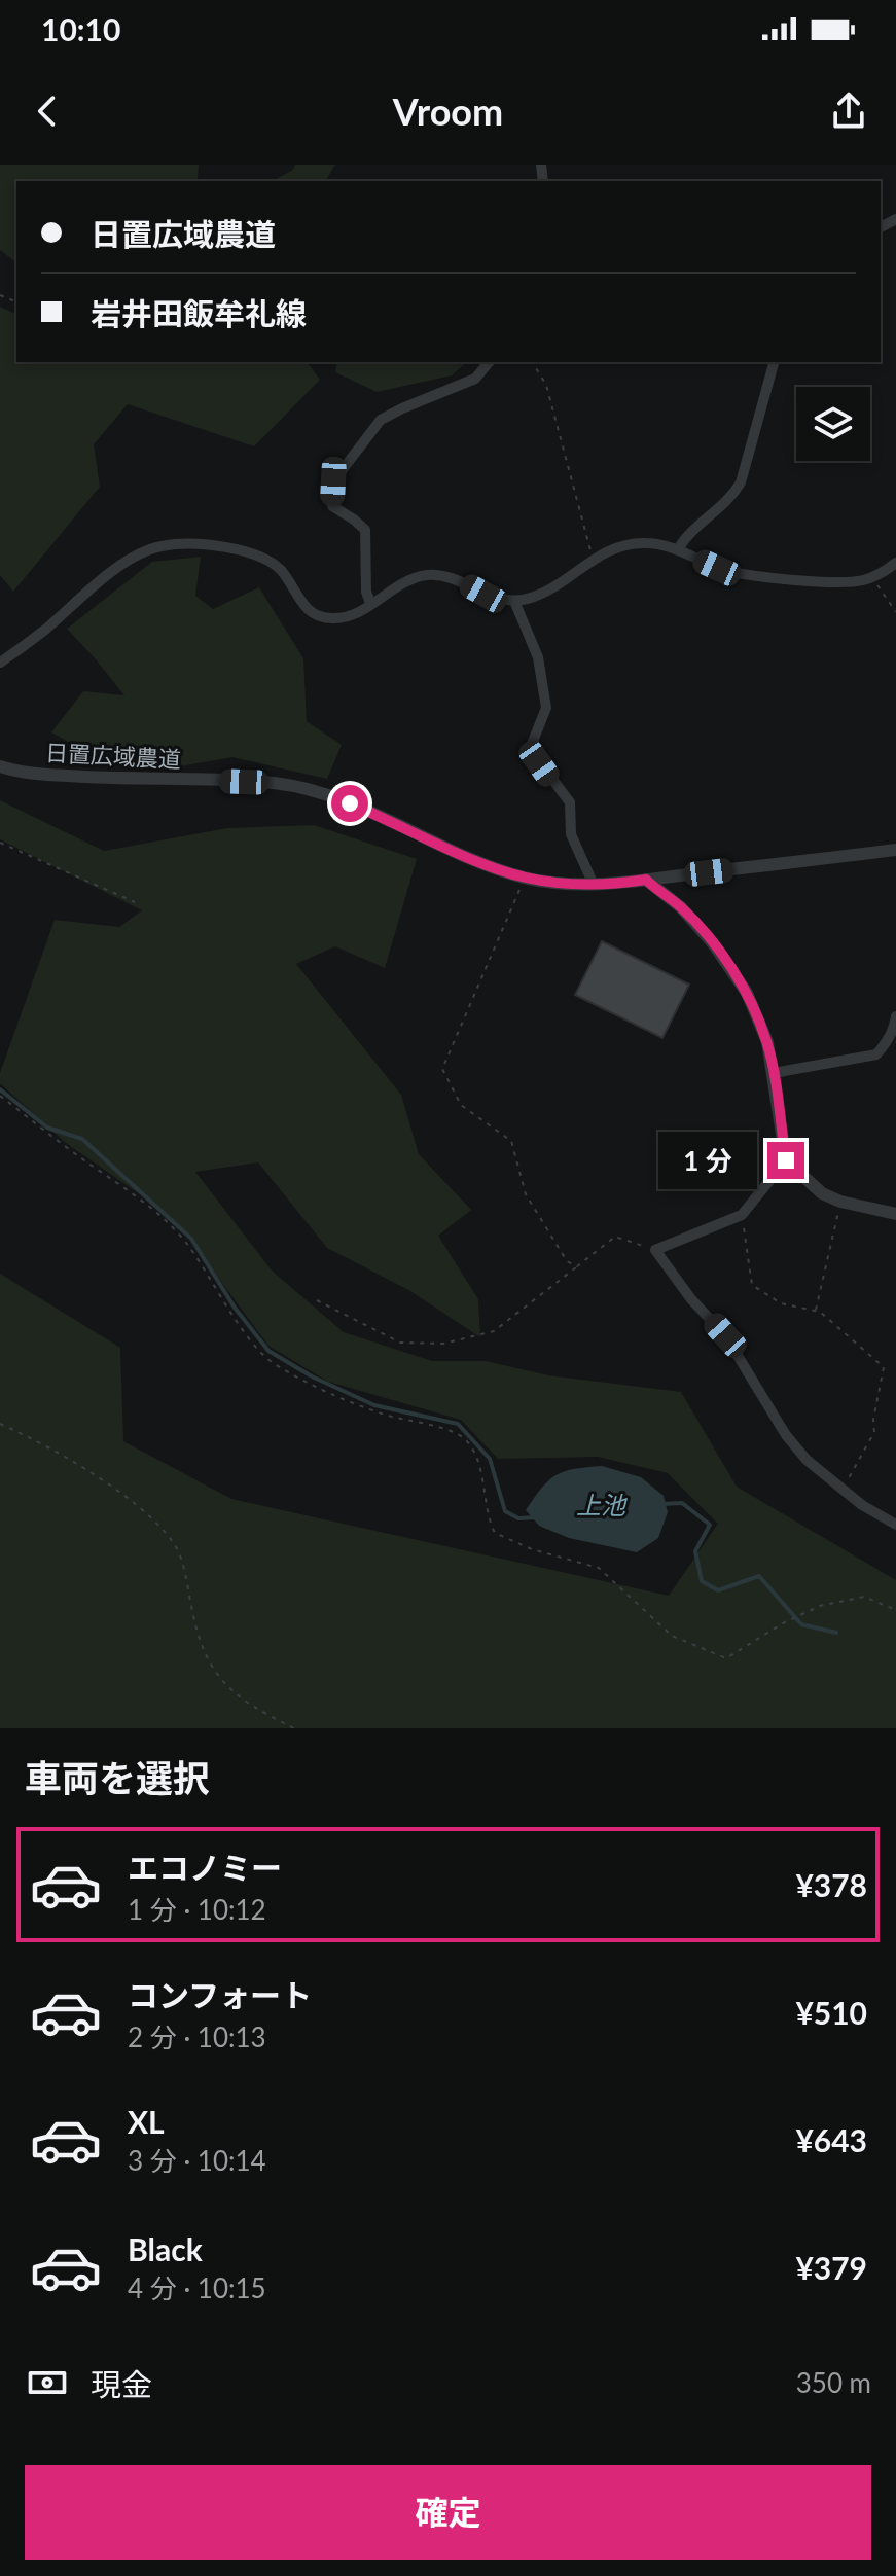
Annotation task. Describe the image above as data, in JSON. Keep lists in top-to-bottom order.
{
  "streets": {
    "street": ["日置広域農道"]
  },
  "water": ["上池"],
  "page": {
    "status": "10:10",
    "header": "Vroom",
    "banner": ["日置広域農道", "岩井田飯牟礼線"],
    "bubble": "1 分",
    "heading": "車両を選択",
    "list": [
      {
        "name": "エコノミー",
        "note": "1 分 · 10:12",
        "value": "¥378"
      },
      {
        "name": "コンフォート",
        "note": "2 分 · 10:13",
        "value": "¥510"
      },
      {
        "name": "XL",
        "note": "3 分 · 10:14",
        "value": "¥643"
      },
      {
        "name": "Black",
        "note": "4 分 · 10:15",
        "value": "¥379"
      }
    ],
    "pay": ["現金", "350 m"],
    "buttons": "確定"
  }
}
